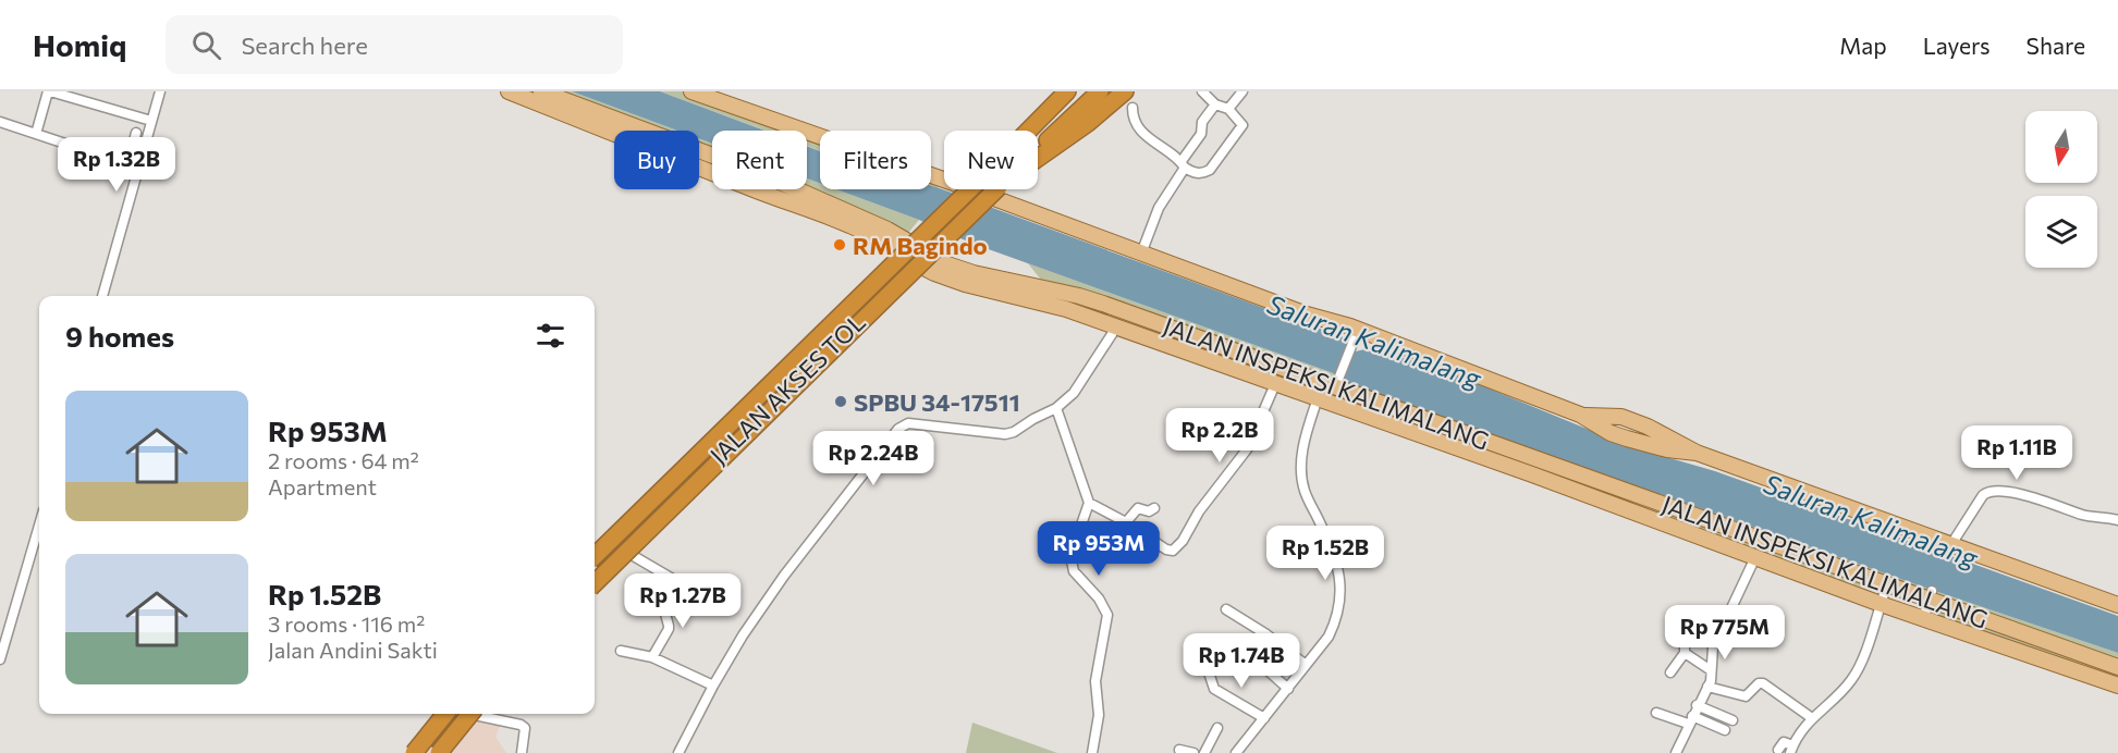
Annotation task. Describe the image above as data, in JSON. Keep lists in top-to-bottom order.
{
  "streets": {
    "main road": ["JALAN INSPEKSI KALIMALANG", "JALAN AKSES TOL"]
  },
  "crossings": [
    ["JALAN INSPEKSI KALIMALANG", "JALAN AKSES TOL"]
  ],
  "water": ["Saluran Kalimalang"],
  "places": ["RM Bagindo", "SPBU 34-17511"],
  "north": "bottom",
  "page": {
    "header": "Homiq",
    "search": "Search here",
    "nav": ["Map", "Layers", "Share"],
    "chip": [
      "Buy",
      "Rent",
      "Filters",
      "New"
    ],
    "price": [
      "Rp 1.32B",
      "Rp 2.2B",
      "Rp 1.11B",
      "Rp 2.24B",
      "Rp 953M",
      "Rp 1.52B",
      "Rp 1.27B",
      "Rp 775M",
      "Rp 1.74B"
    ],
    "heading": "9 homes",
    "list": [
      {
        "name": "Rp 953M",
        "note": "2 rooms · 64 m² · Apartment"
      },
      {
        "name": "Rp 1.52B",
        "note": "3 rooms · 116 m² · Jalan Andini Sakti"
      }
    ]
  }
}
